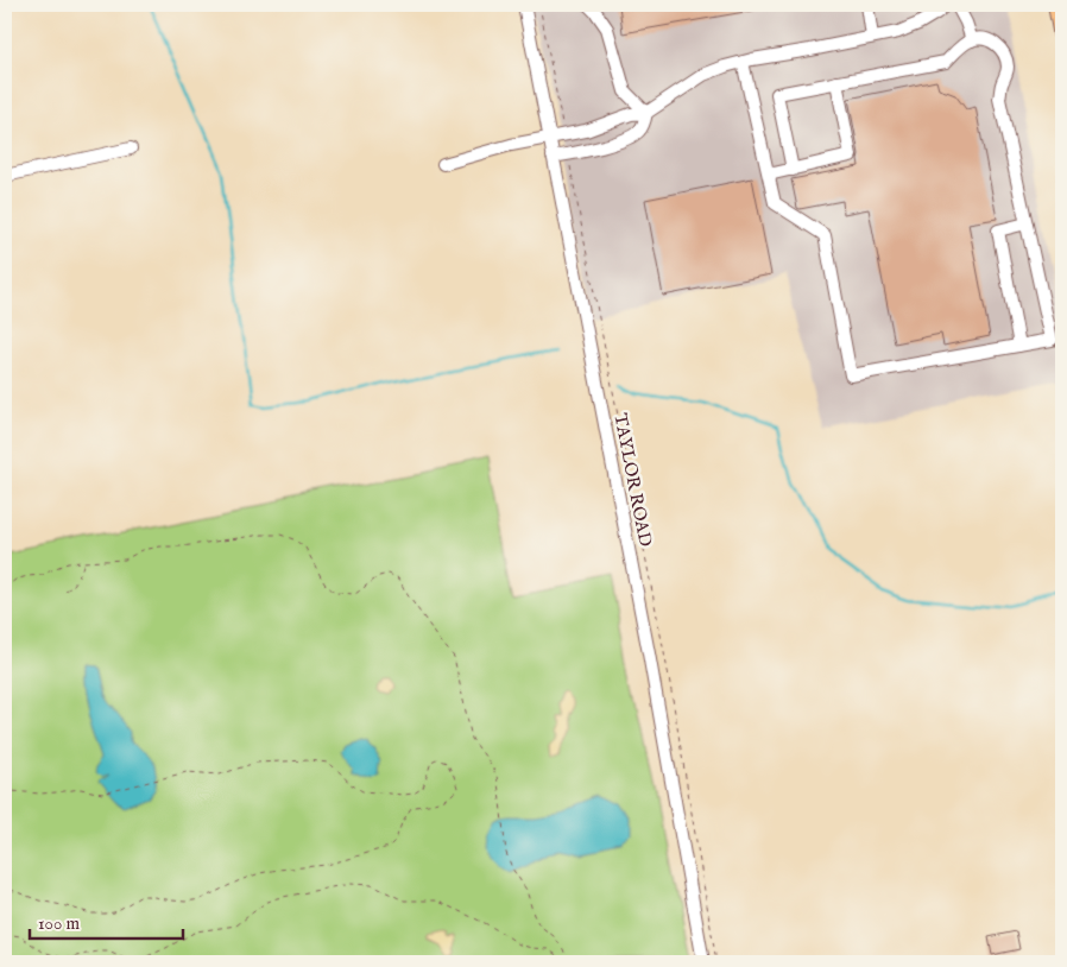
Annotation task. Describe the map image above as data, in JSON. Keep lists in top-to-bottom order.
{
  "streets": {
    "street": ["TAYLOR ROAD"]
  },
  "scale_bar": "100 m"
}
